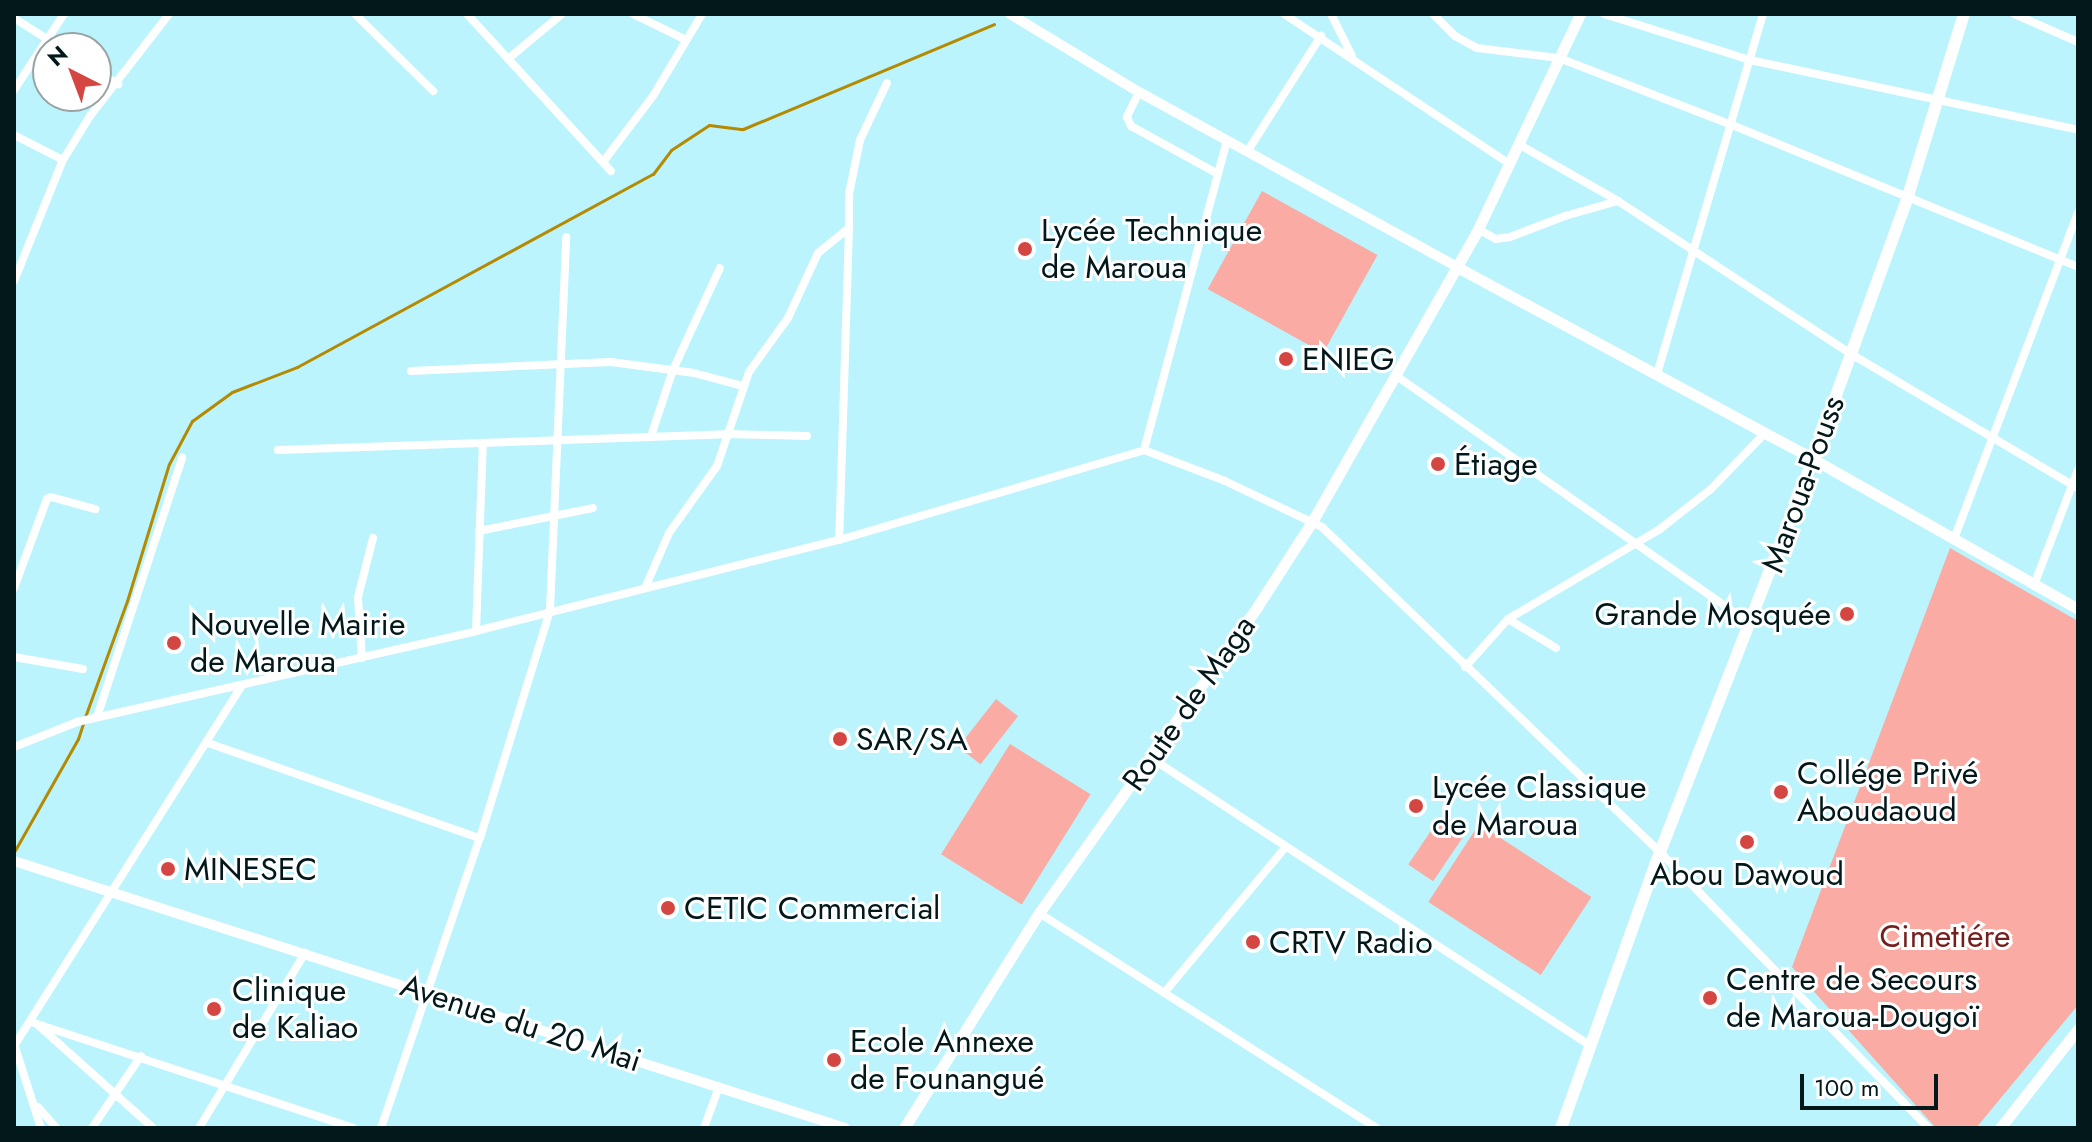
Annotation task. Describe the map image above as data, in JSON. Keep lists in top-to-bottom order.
{
  "streets": {
    "main road": ["Maroua-Pouss", "Route de Maga"],
    "street": ["Avenue du 20 Mai"]
  },
  "parks": ["Cimetiére"],
  "places": [
    "Lycée Technique de Maroua",
    "ENIEG",
    "Étiage",
    "Grande Mosquée",
    "Nouvelle Mairie de Maroua",
    "SAR/SA",
    "Collége Privé Aboudaoud",
    "Lycée Classique de Maroua",
    "Abou Dawoud",
    "MINESEC",
    "CETIC Commercial",
    "CRTV Radio",
    "Centre de Secours de Maroua-Dougoï",
    "Clinique de Kaliao",
    "Ecole Annexe de Founangué"
  ],
  "scale_bar": "100 m",
  "north": "top left"
}
